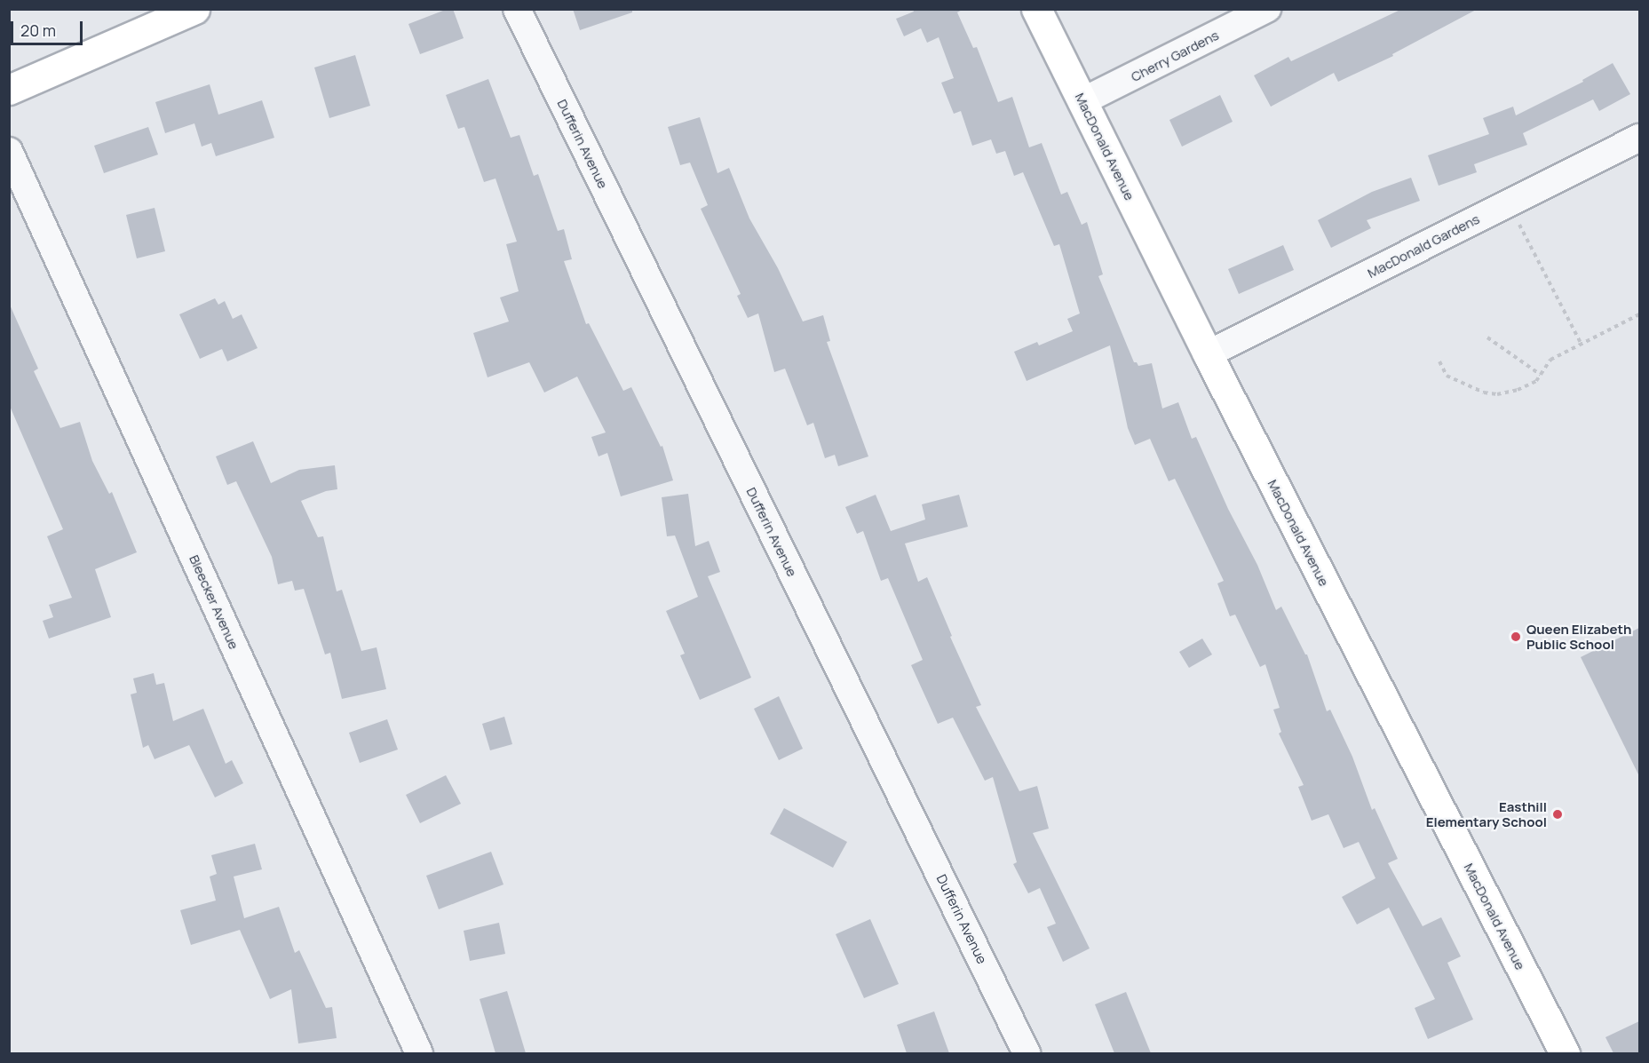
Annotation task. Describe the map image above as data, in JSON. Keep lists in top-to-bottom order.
{
  "streets": {
    "street": [
      "Cherry Gardens",
      "Dufferin Avenue",
      "MacDonald Avenue",
      "MacDonald Gardens",
      "Bleecker Avenue"
    ]
  },
  "crossings": [
    ["Cherry Gardens", "MacDonald Avenue"],
    ["MacDonald Avenue", "MacDonald Gardens"]
  ],
  "places": ["Queen Elizabeth Public School", "Easthill Elementary School"],
  "scale_bar": "20 m"
}
